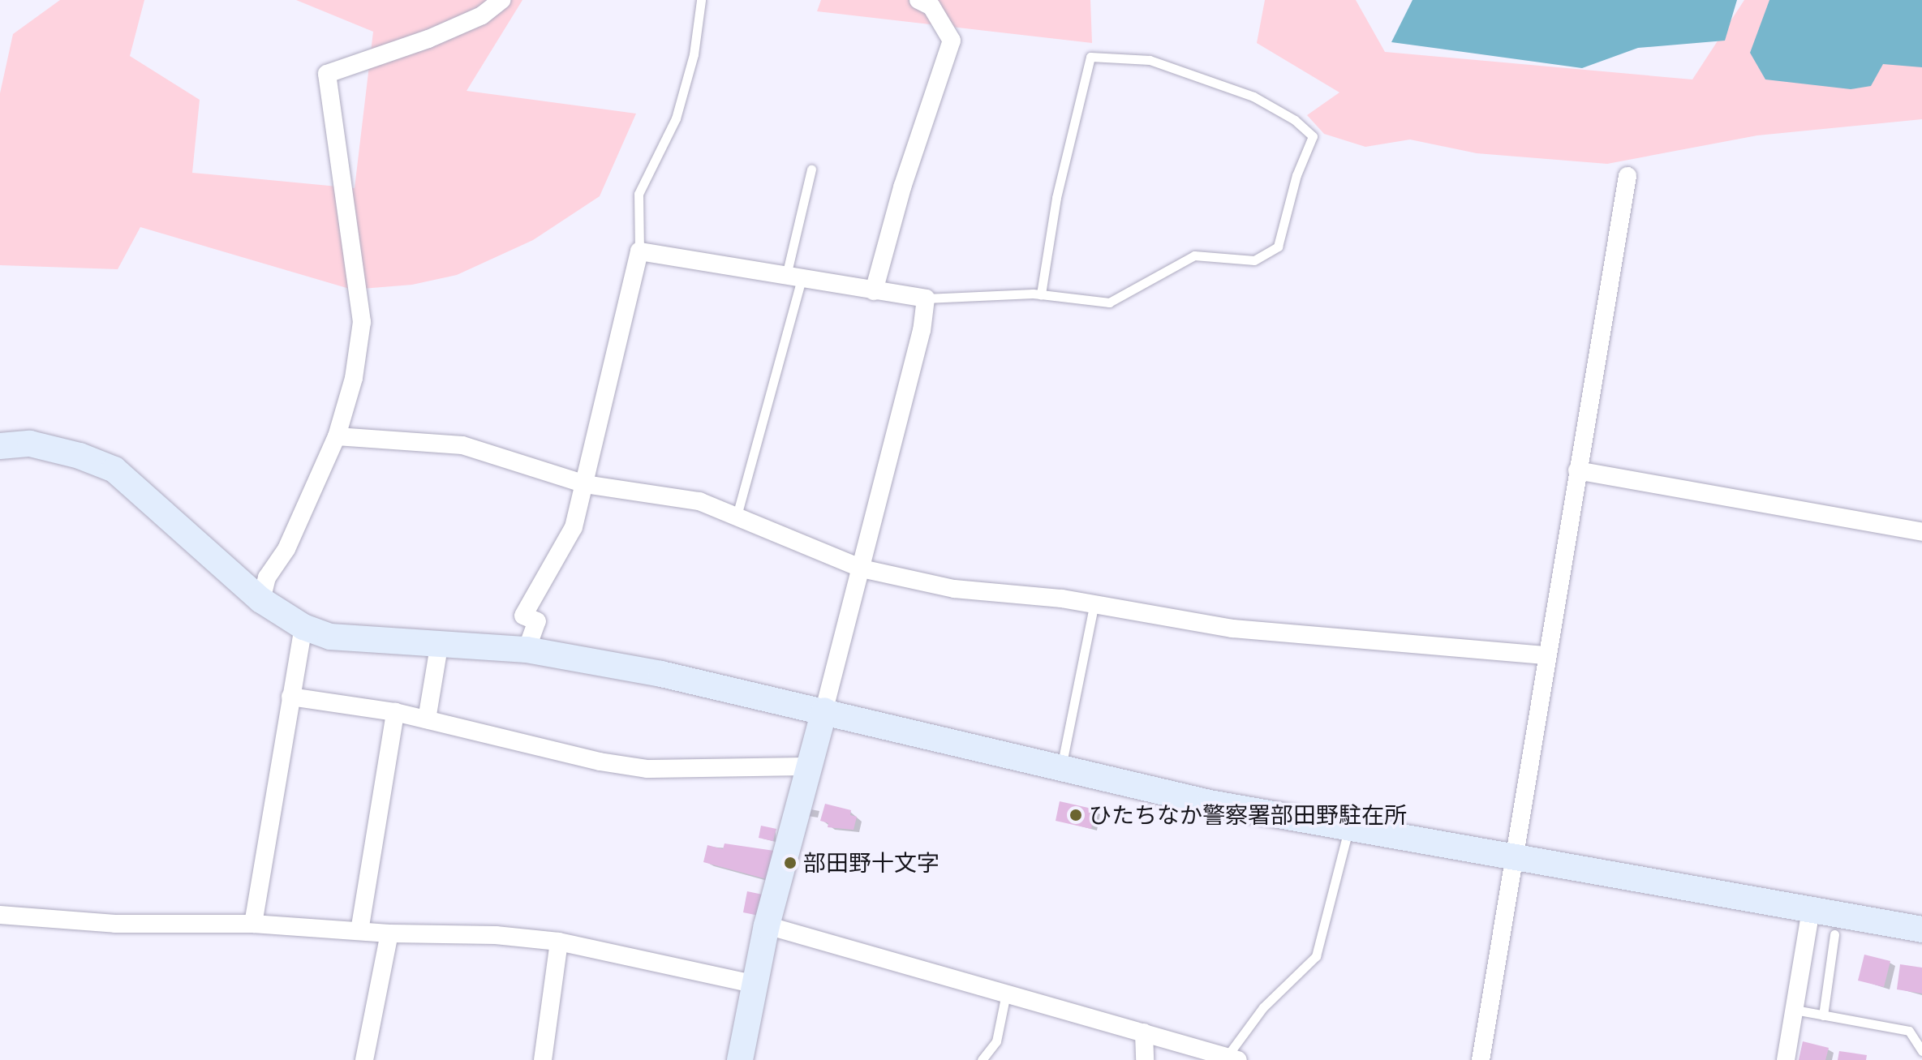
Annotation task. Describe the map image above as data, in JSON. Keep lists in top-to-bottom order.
{
  "places": ["ひたちなか警察署部田野駐在所", "部田野十文字"]
}
